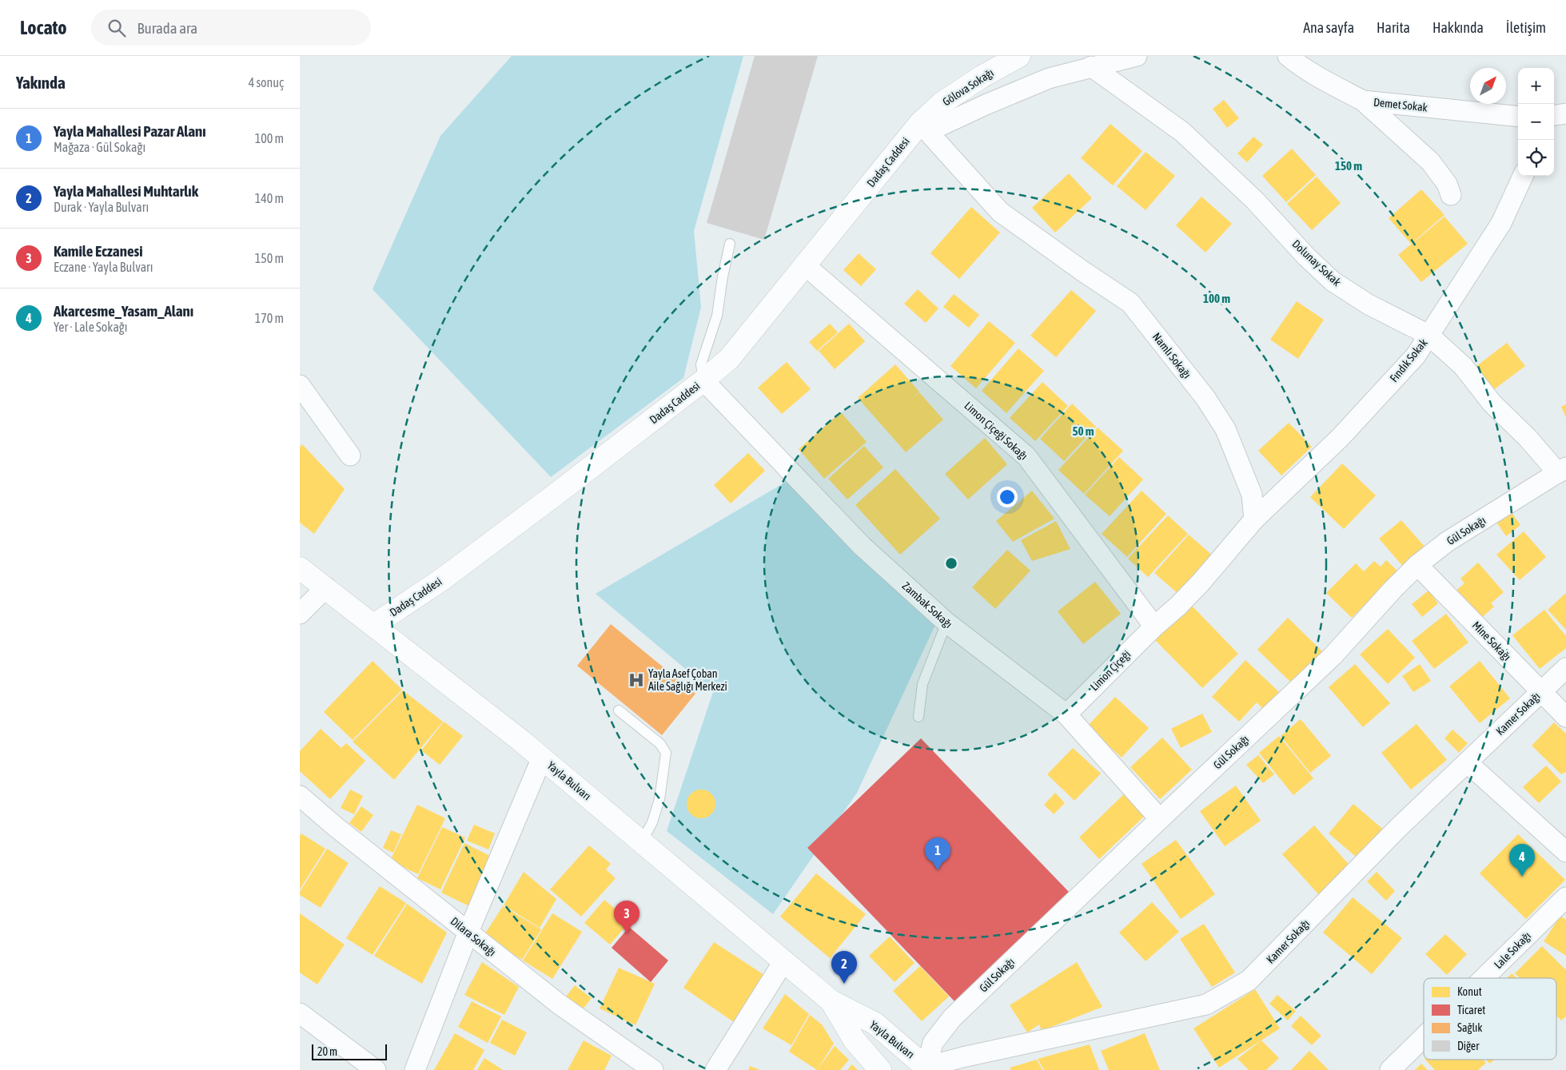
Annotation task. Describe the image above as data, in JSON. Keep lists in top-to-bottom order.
{
  "streets": {
    "main road": ["Gölova Sokağı", "Dadaş Caddesi", "Yayla Bulvarı"],
    "street": [
      "Demet Sokak",
      "Dolunay Sokak",
      "Namlı Sokağı",
      "Fındık Sokak",
      "Limon Çiçeği Sokağı",
      "Gül Sokağı",
      "Zambak Sokağı",
      "Mine Sokağı",
      "Limon Çiçeği",
      "Kamer Sokağı",
      "Dilara Sokağı",
      "Lale Sokağı"
    ]
  },
  "crossings": [
    ["Gölova Sokağı", "Dadaş Caddesi"],
    ["Gölova Sokağı", "Namlı Sokağı"],
    ["Dadaş Caddesi", "Dolunay Sokak"],
    ["Dadaş Caddesi", "Namlı Sokağı"],
    ["Dadaş Caddesi", "Limon Çiçeği Sokağı"],
    ["Dadaş Caddesi", "Zambak Sokağı"],
    ["Dadaş Caddesi", "Yayla Bulvarı"],
    ["Dolunay Sokak", "Fındık Sokak"],
    ["Dolunay Sokak", "Gül Sokağı"],
    ["Namlı Sokağı", "Fındık Sokak"],
    ["Limon Çiçeği Sokağı", "Limon Çiçeği"],
    ["Gül Sokağı", "Zambak Sokağı"],
    ["Gül Sokağı", "Mine Sokağı"],
    ["Gül Sokağı", "Kamer Sokağı"],
    ["Gül Sokağı", "Yayla Bulvarı"],
    ["Zambak Sokağı", "Limon Çiçeği"],
    ["Mine Sokağı", "Kamer Sokağı"],
    ["Kamer Sokağı", "Yayla Bulvarı"]
  ],
  "places": {
    "hospital": ["Yayla Asef Çoban Aile Sağlığı Merkezi"]
  },
  "legend": [
    "Konut",
    "Ticaret",
    "Sağlık",
    "Diğer"
  ],
  "scale_bar": "20 m",
  "north": "top right",
  "page": {
    "header": "Locato",
    "search": "Burada ara",
    "nav": [
      "Ana sayfa",
      "Harita",
      "Hakkında",
      "İletişim"
    ],
    "heading": ["Yakında", "4 sonuç"],
    "map_buttons": ["+", "−"],
    "list": [
      {
        "mark": "1",
        "name": "Yayla Mahallesi Pazar Alanı",
        "note": "Mağaza · Gül Sokağı",
        "value": "100 m"
      },
      {
        "mark": "2",
        "name": "Yayla Mahallesi Muhtarlık",
        "note": "Durak · Yayla Bulvarı",
        "value": "140 m"
      },
      {
        "mark": "3",
        "name": "Kamile Eczanesi",
        "note": "Eczane · Yayla Bulvarı",
        "value": "150 m"
      },
      {
        "mark": "4",
        "name": "Akarcesme_Yasam_Alanı",
        "note": "Yer · Lale Sokağı",
        "value": "170 m"
      }
    ],
    "pins": [
      "1",
      "4",
      "3",
      "2"
    ],
    "scale": "20 m"
  },
  "rings": ["150 m", "100 m", "50 m"]
}
